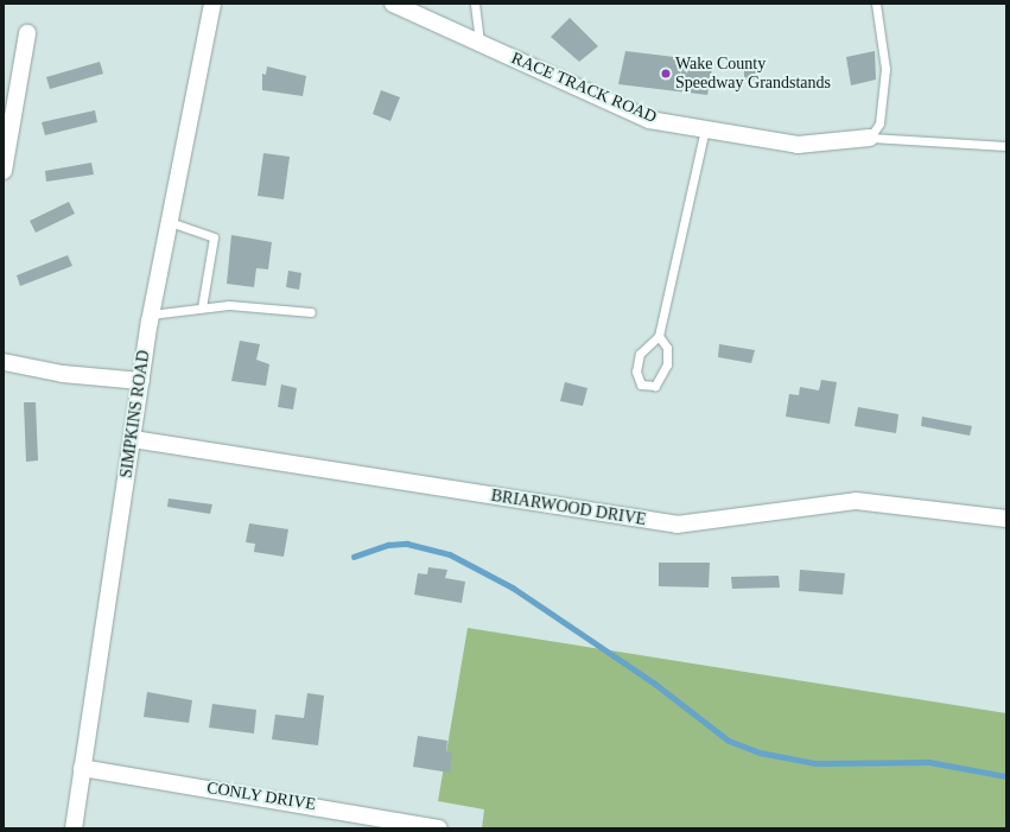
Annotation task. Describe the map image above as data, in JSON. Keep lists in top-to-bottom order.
{
  "streets": {
    "street": [
      "RACE TRACK ROAD",
      "SIMPKINS ROAD",
      "BRIARWOOD DRIVE",
      "CONLY DRIVE"
    ]
  },
  "crossings": [
    ["SIMPKINS ROAD", "BRIARWOOD DRIVE"],
    ["SIMPKINS ROAD", "CONLY DRIVE"]
  ],
  "places": ["Wake County Speedway Grandstands"]
}
